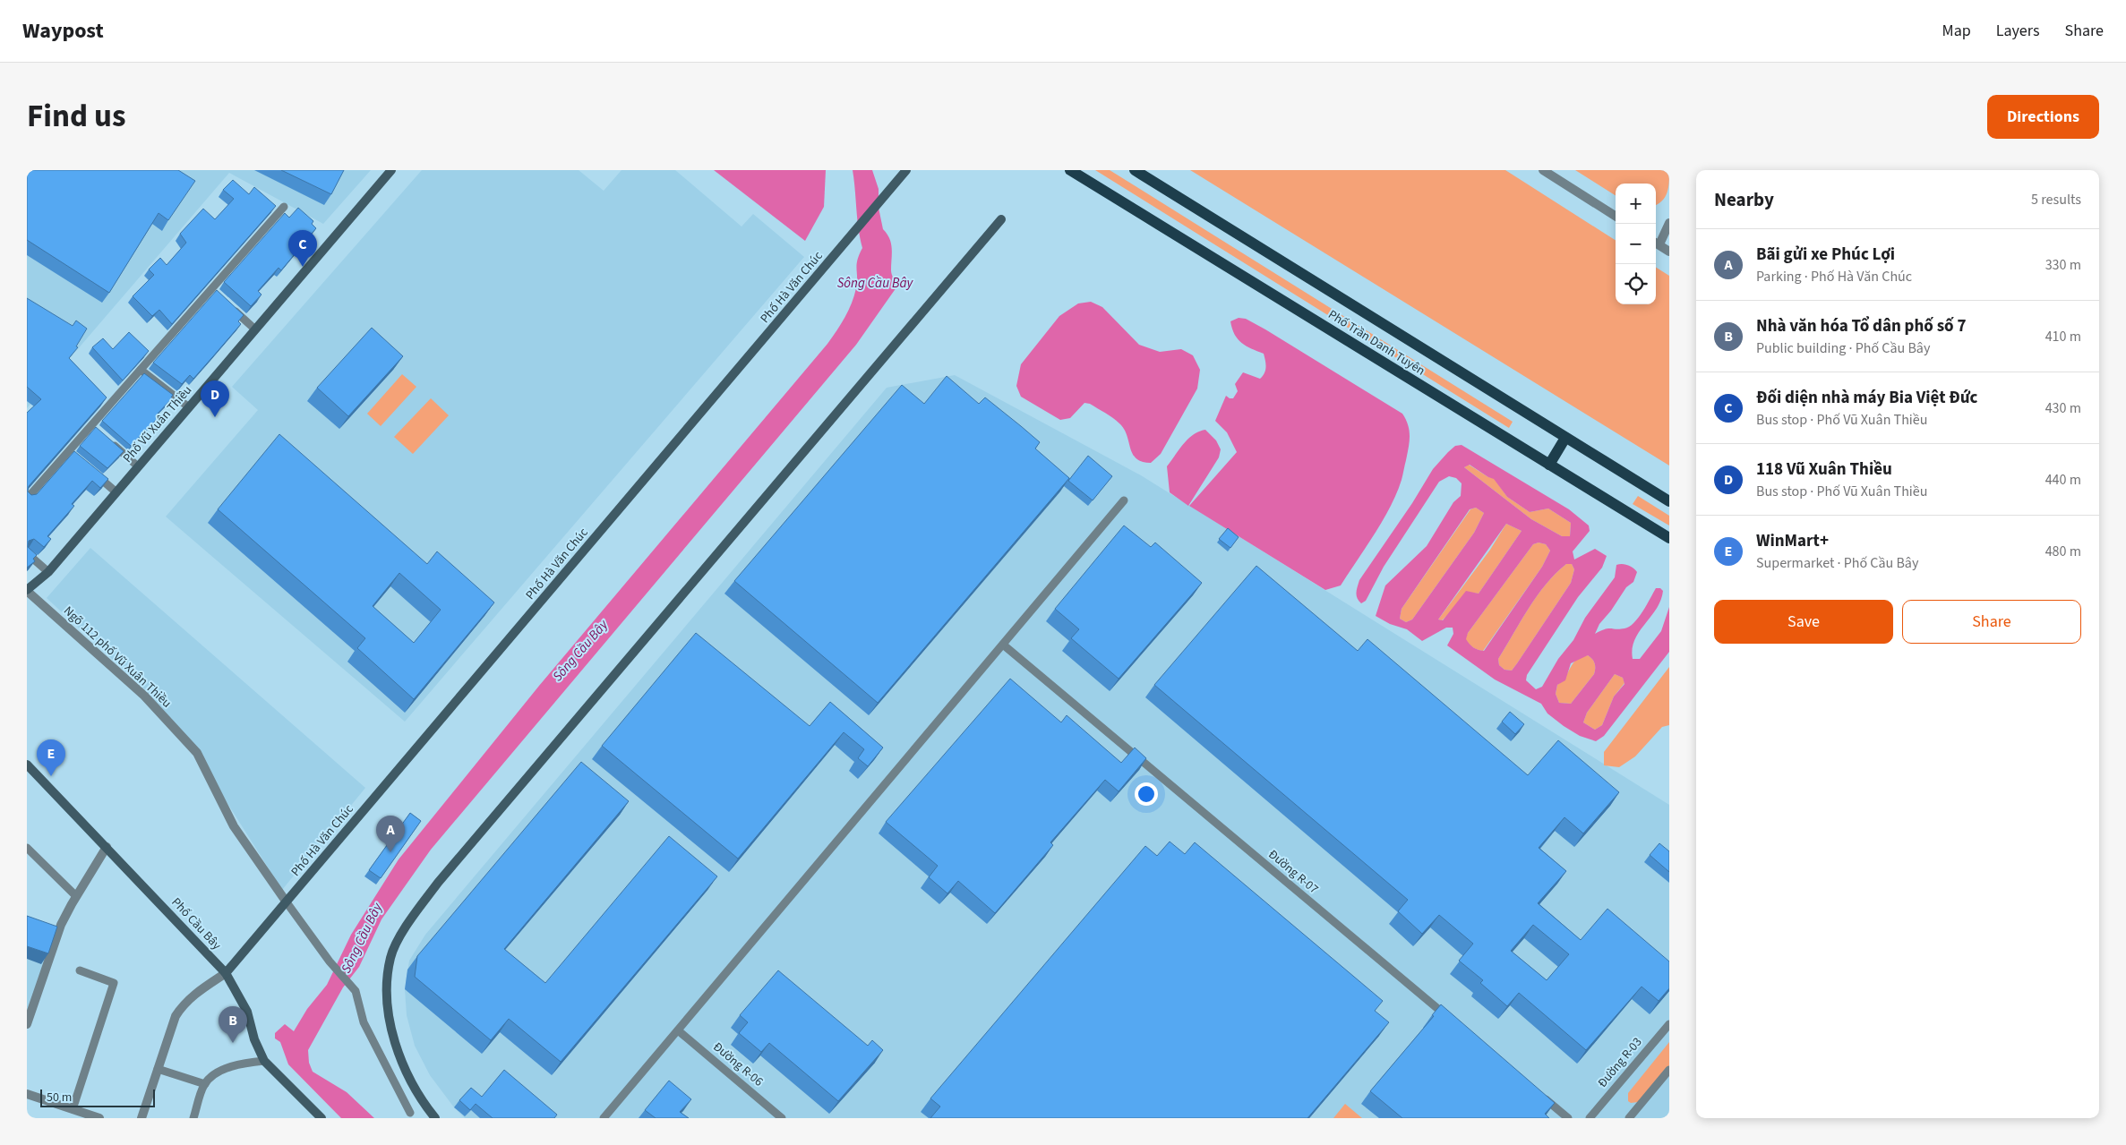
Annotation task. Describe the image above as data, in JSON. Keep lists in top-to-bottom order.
{
  "streets": {
    "main road": ["Phố Trần Danh Tuyên"],
    "street": [
      "Phố Hà Văn Chúc",
      "Phố Vũ Xuân Thiều",
      "Ngõ 112 phố Vũ Xuân Thiều",
      "Phố Cầu Bây"
    ],
    "lane": ["Đường R-07", "Đường R-03", "Đường R-06"]
  },
  "crossings": [
    ["Phố Hà Văn Chúc", "Ngõ 112 phố Vũ Xuân Thiều"],
    ["Phố Hà Văn Chúc", "Phố Cầu Bây"],
    ["Phố Vũ Xuân Thiều", "Ngõ 112 phố Vũ Xuân Thiều"]
  ],
  "water": ["Sông Cầu Bây"],
  "scale_bar": "50 m",
  "page": {
    "header": "Waypost",
    "nav": ["Map", "Layers", "Share"],
    "title": "Find us",
    "buttons": [
      "Directions",
      ["Save", "Share"]
    ],
    "heading": ["Nearby", "5 results"],
    "map_buttons": ["+", "−"],
    "list": [
      {
        "mark": "A",
        "name": "Bãi gửi xe Phúc Lợi",
        "note": "Parking · Phố Hà Văn Chúc",
        "value": "330 m"
      },
      {
        "mark": "B",
        "name": "Nhà văn hóa Tổ dân phố số 7",
        "note": "Public building · Phố Cầu Bây",
        "value": "410 m"
      },
      {
        "mark": "C",
        "name": "Đối diện nhà máy Bia Việt Đức",
        "note": "Bus stop · Phố Vũ Xuân Thiều",
        "value": "430 m"
      },
      {
        "mark": "D",
        "name": "118 Vũ Xuân Thiều",
        "note": "Bus stop · Phố Vũ Xuân Thiều",
        "value": "440 m"
      },
      {
        "mark": "E",
        "name": "WinMart+",
        "note": "Supermarket · Phố Cầu Bây",
        "value": "480 m"
      }
    ],
    "pins": [
      "C",
      "D",
      "E",
      "A",
      "B"
    ],
    "scale": "50 m"
  }
}
